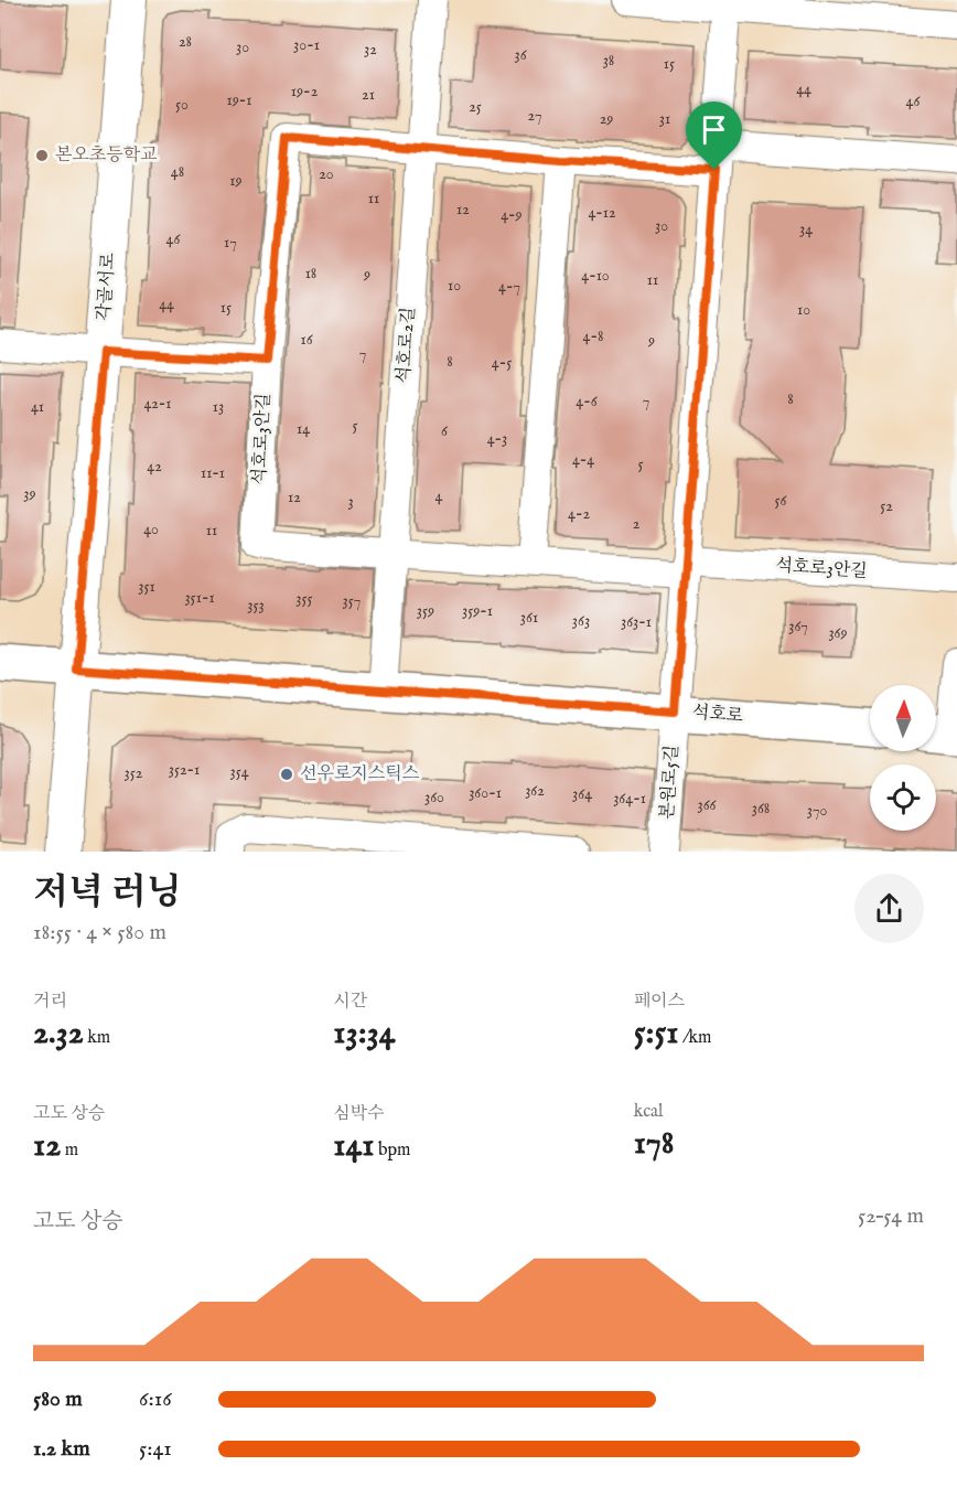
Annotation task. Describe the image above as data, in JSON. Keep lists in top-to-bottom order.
{
  "streets": {
    "main road": ["석호로"],
    "street": [
      "각골서로",
      "석호로2길",
      "석호로3안길",
      "본원로5길"
    ]
  },
  "crossings": [
    ["각골서로", "석호로"],
    ["석호로2길", "석호로3안길"],
    ["석호로2길", "석호로"],
    ["석호로3안길", "본원로5길"],
    ["석호로", "본원로5길"]
  ],
  "places": ["본오초등학교", "선우로지스틱스"],
  "house_numbers": [
    "28",
    "30-1",
    "30",
    "32",
    "36",
    "38",
    "15",
    "44",
    "19-2",
    "21",
    "19-1",
    "46",
    "50",
    "25",
    "27",
    "29",
    "31",
    "48",
    "20",
    "19",
    "11",
    "12",
    "4-12",
    "4-9",
    "30",
    "34",
    "46",
    "17",
    "18",
    "9",
    "4-10",
    "11",
    "10",
    "4-7",
    "44",
    "15",
    "10",
    "4-8",
    "16",
    "9",
    "7",
    "8",
    "4-5",
    "8",
    "4-6",
    "7",
    "42-1",
    "41",
    "13",
    "5",
    "14",
    "6",
    "4-3",
    "4-4",
    "5",
    "42",
    "11-1",
    "39",
    "4",
    "12",
    "56",
    "3",
    "52",
    "4-2",
    "2",
    "40",
    "11",
    "351",
    "351-1",
    "355",
    "357",
    "353",
    "359",
    "359-1",
    "361",
    "363",
    "363-1",
    "367",
    "369",
    "352-1",
    "354",
    "352",
    "362",
    "360-1",
    "364",
    "360",
    "364-1",
    "366",
    "368",
    "370"
  ],
  "north": "top",
  "page": {
    "heading": ["저녁 러닝", "18:55 · 4 × 580 m"],
    "stats": [
      ["거리", "2.32 km"],
      ["시간", "13:34"],
      ["페이스", "5:51 /km"],
      ["고도 상승", "12 m"],
      ["심박수", "141 bpm"],
      ["kcal", "178"]
    ],
    "chart": ["고도 상승", "52–54 m"],
    "list": [
      {
        "name": "580 m",
        "note": "6:16"
      },
      {
        "name": "1.2 km",
        "note": "5:41"
      }
    ]
  }
}
